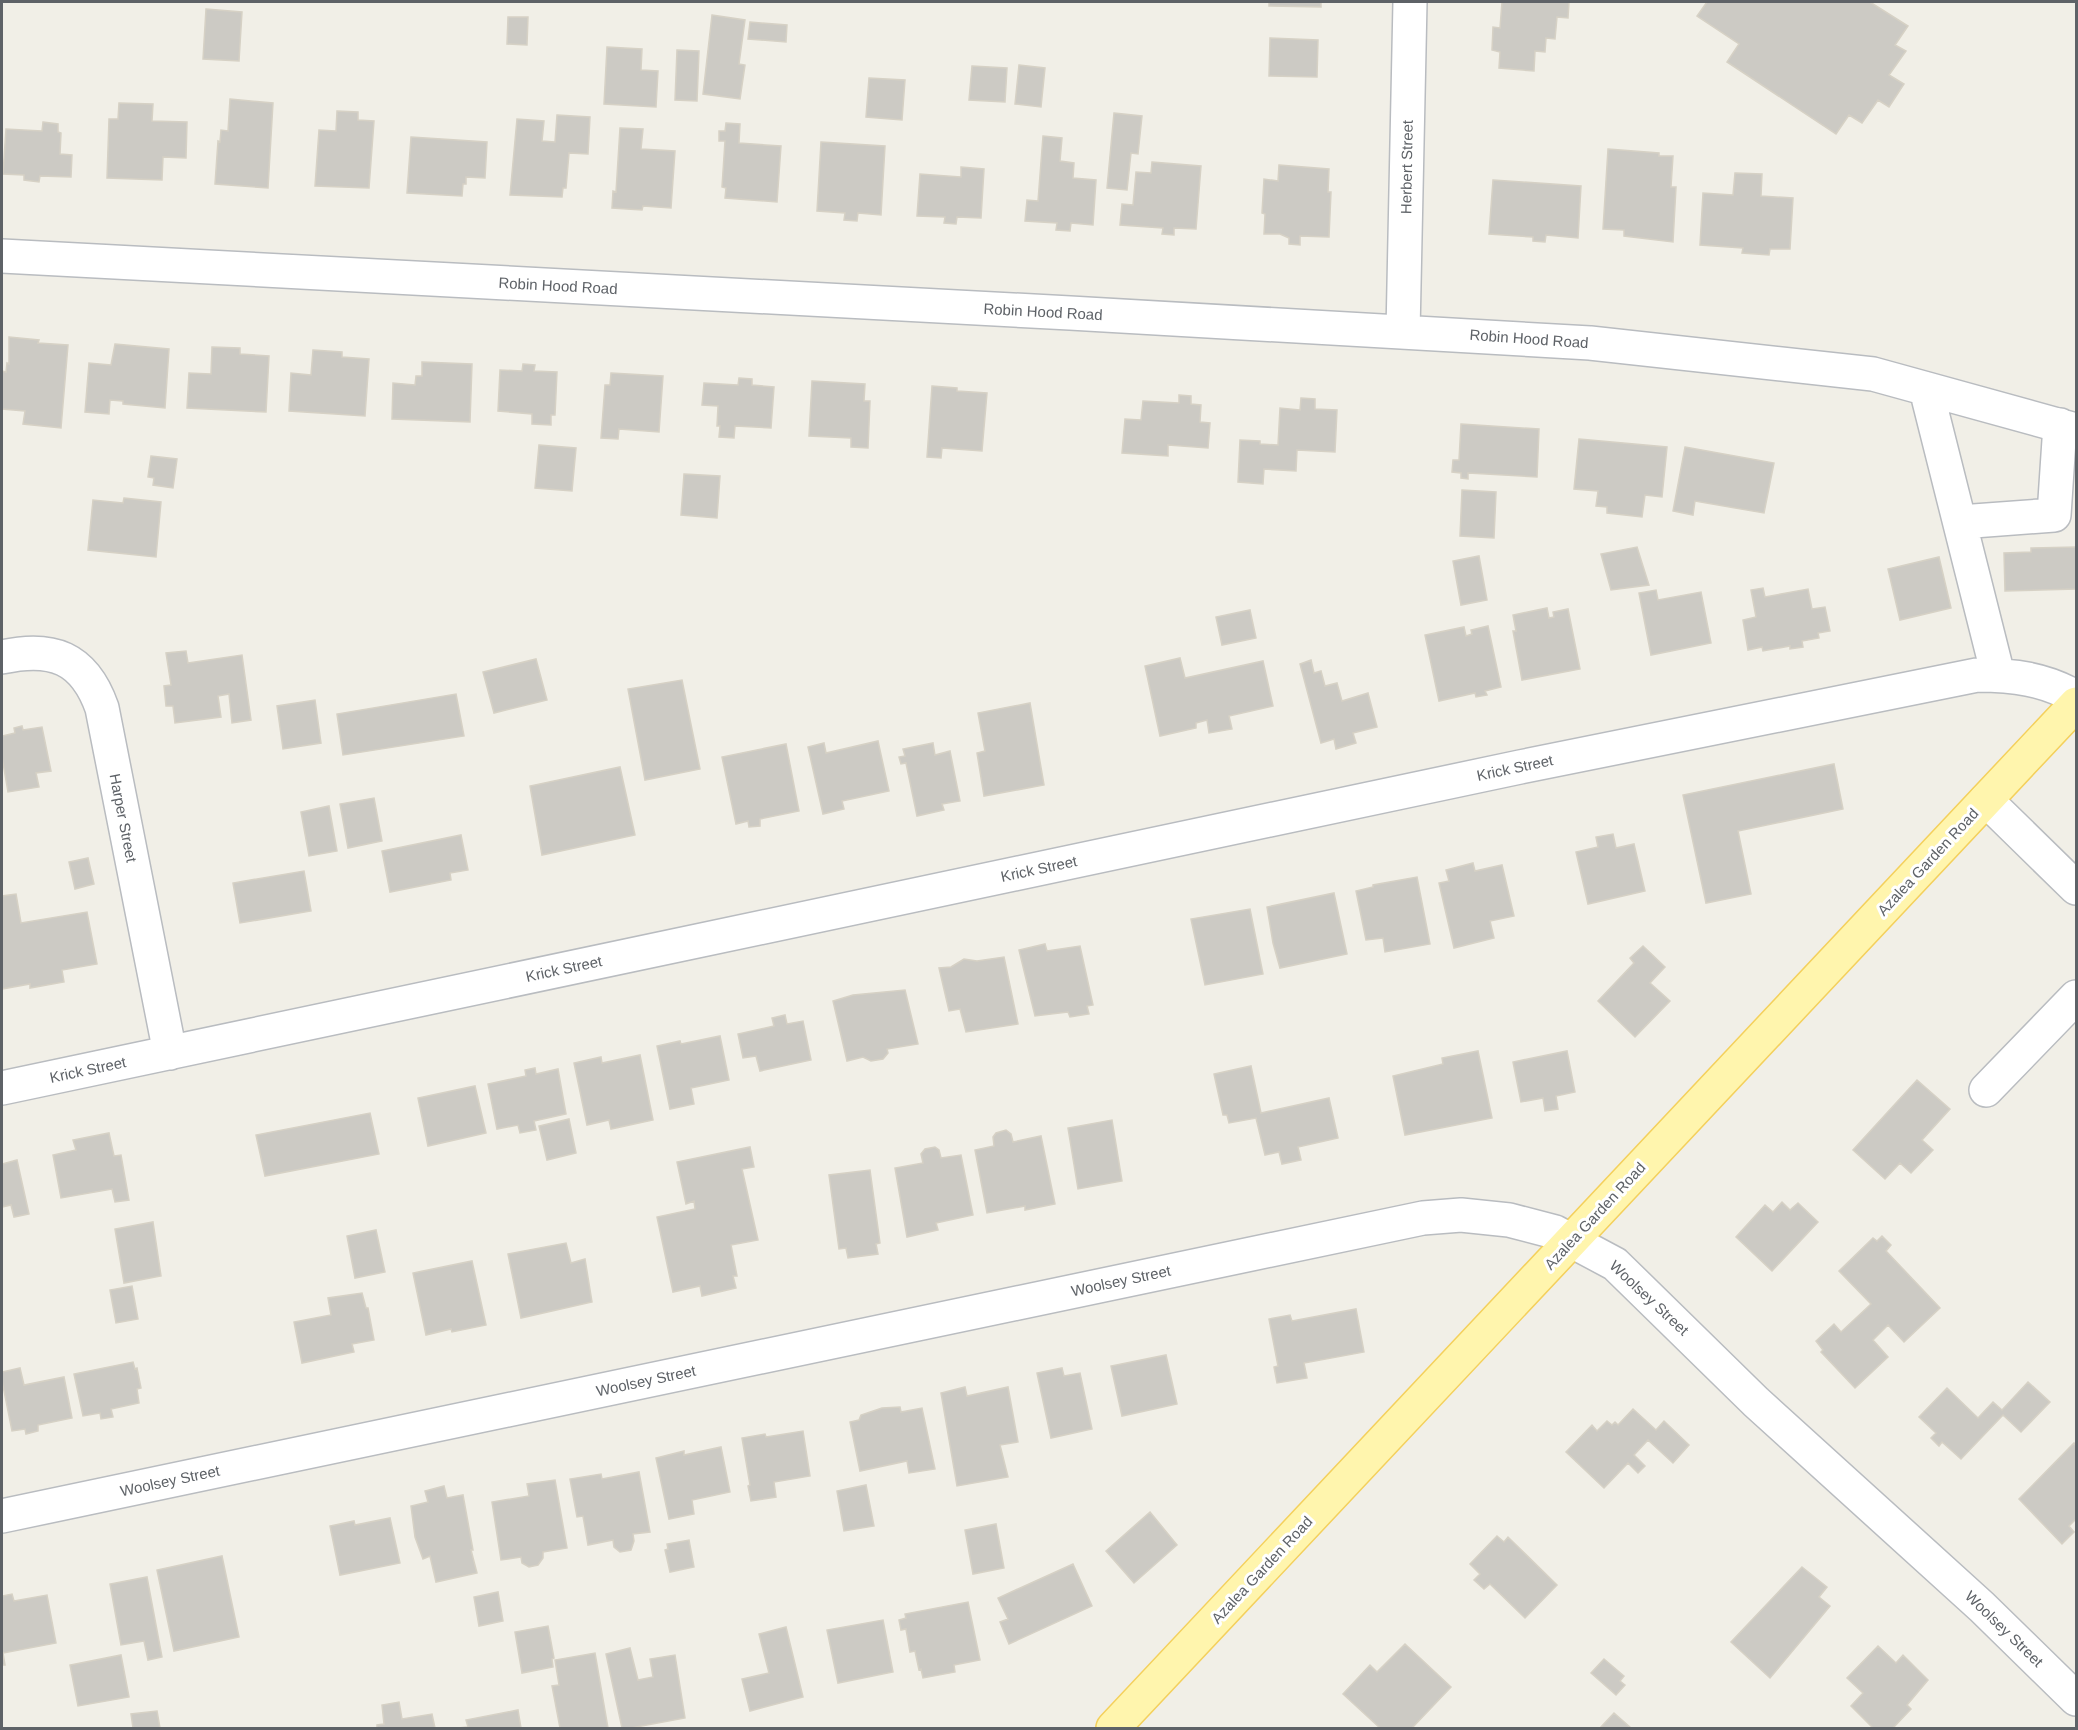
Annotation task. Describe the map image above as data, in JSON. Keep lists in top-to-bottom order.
{
  "streets": {
    "main road": ["Azalea Garden Road"],
    "street": [
      "Herbert Street",
      "Robin Hood Road",
      "Krick Street",
      "Harper Street",
      "Woolsey Street"
    ]
  },
  "crossings": [
    ["Herbert Street", "Robin Hood Road"],
    ["Krick Street", "Harper Street"],
    ["Azalea Garden Road", "Woolsey Street"]
  ]
}
